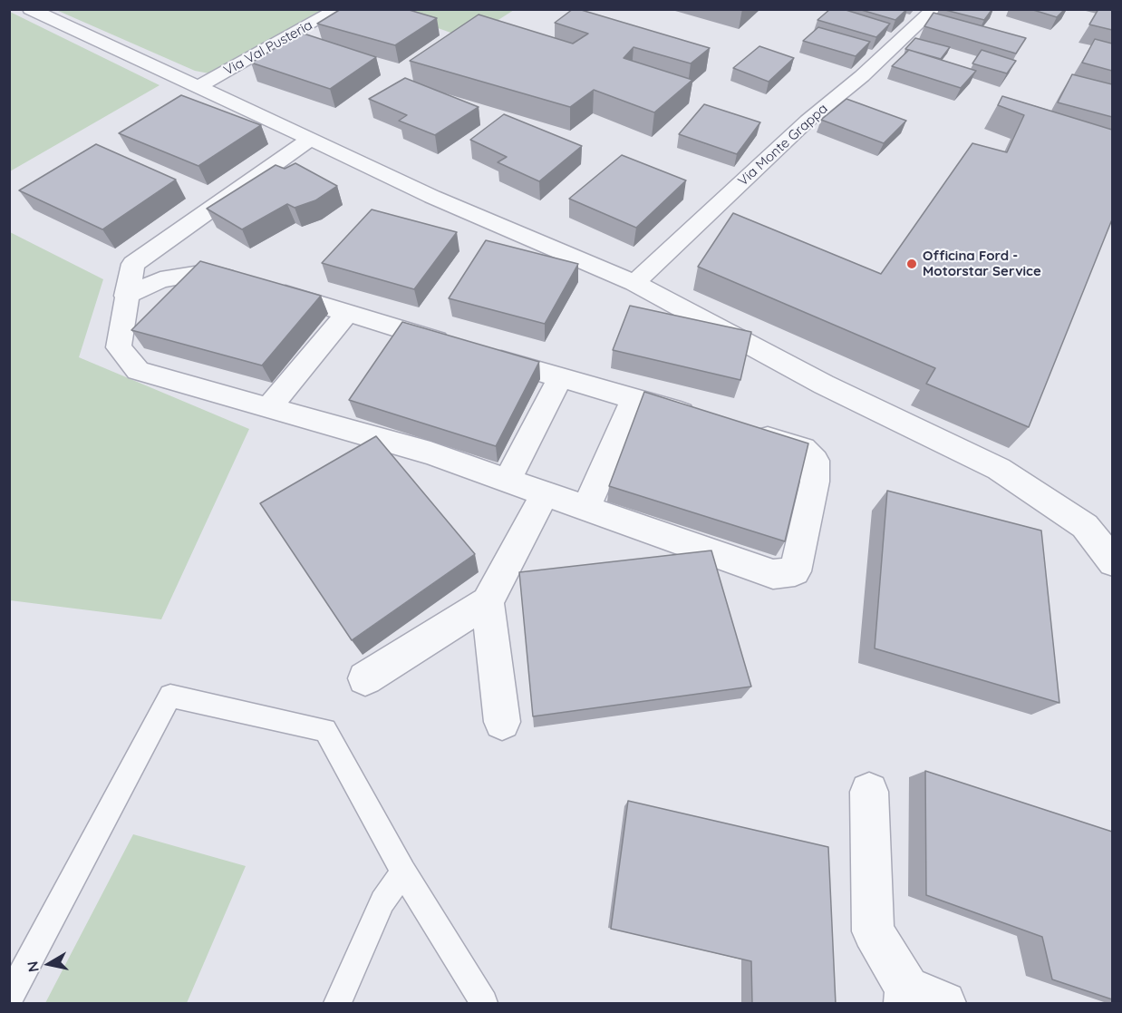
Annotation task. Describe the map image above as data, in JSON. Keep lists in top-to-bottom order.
{
  "streets": {
    "street": ["Via Val Pusteria", "Via Monte Grappa"]
  },
  "places": ["Officina Ford - Motorstar Service"],
  "north": "left"
}
